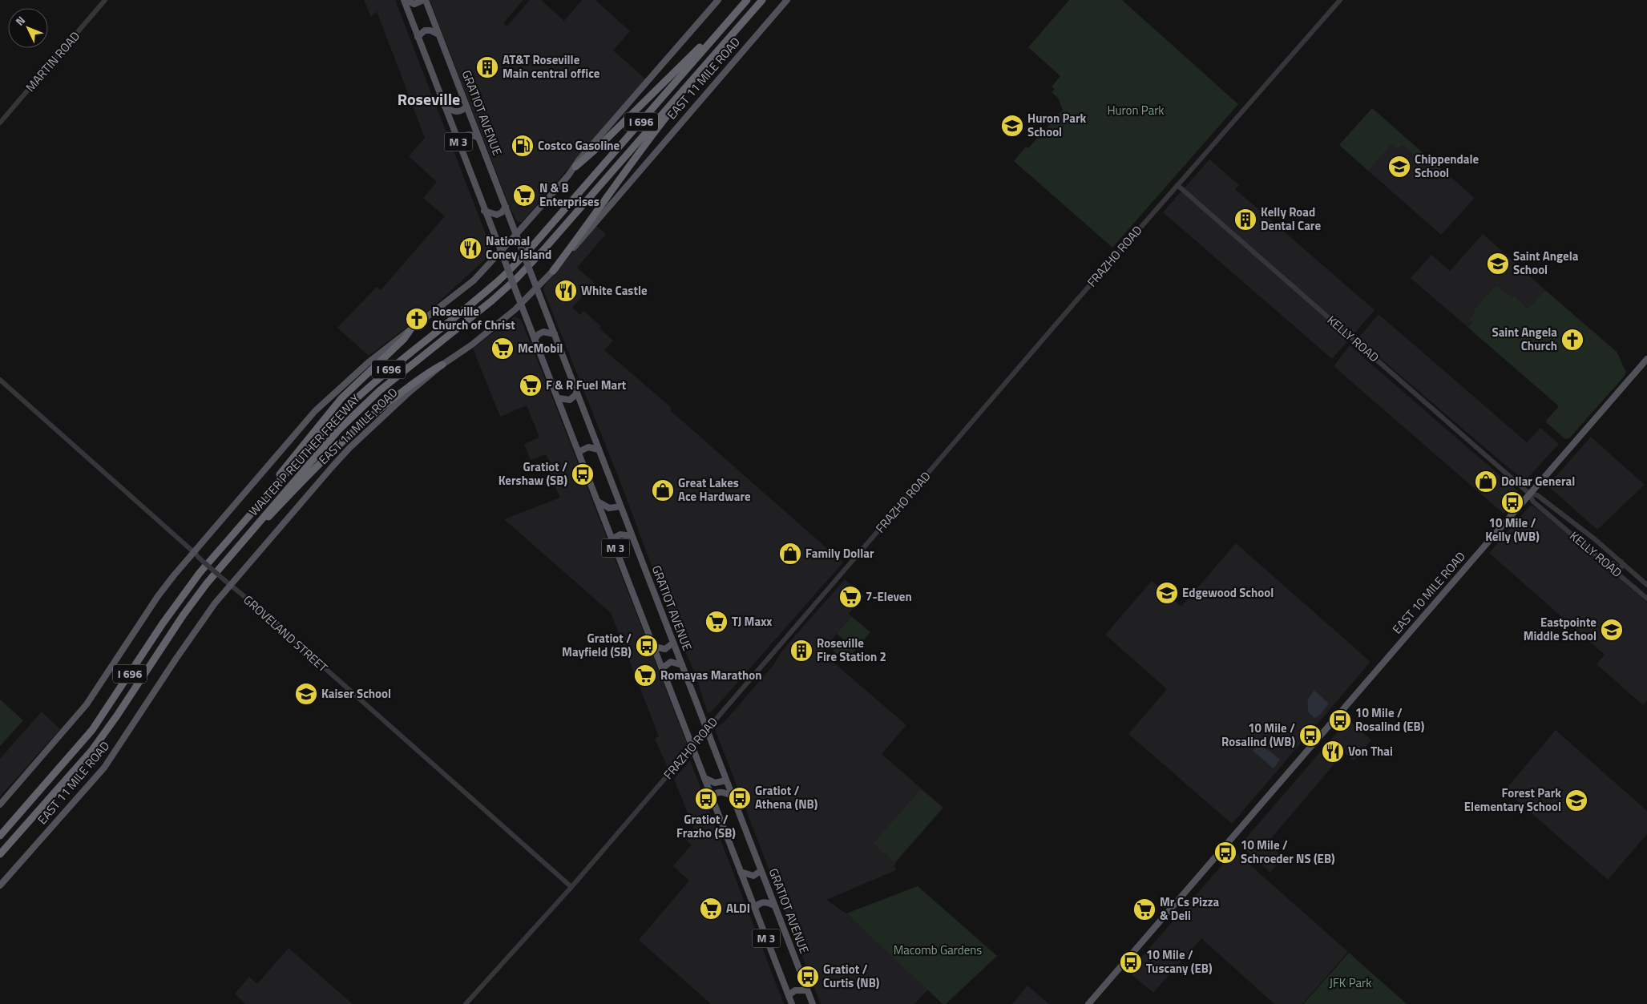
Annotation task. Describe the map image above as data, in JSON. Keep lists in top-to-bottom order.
{
  "streets": {
    "highway": ["I 696", "WALTER P REUTHER FREEWAY"],
    "main road": [
      "EAST 11 MILE ROAD",
      "GRATIOT AVENUE",
      "M 3",
      "EAST 10 MILE ROAD"
    ],
    "street": [
      "MARTIN ROAD",
      "FRAZHO ROAD",
      "KELLY ROAD",
      "GROVELAND STREET"
    ]
  },
  "crossings": [
    ["EAST 11 MILE ROAD", "GRATIOT AVENUE"],
    ["EAST 11 MILE ROAD", "M 3"],
    ["EAST 11 MILE ROAD", "GROVELAND STREET"],
    ["GRATIOT AVENUE", "M 3"],
    ["GRATIOT AVENUE", "FRAZHO ROAD"],
    ["M 3", "FRAZHO ROAD"],
    ["FRAZHO ROAD", "KELLY ROAD"],
    ["FRAZHO ROAD", "GROVELAND STREET"],
    ["KELLY ROAD", "EAST 10 MILE ROAD"]
  ],
  "districts": ["Roseville"],
  "parks": ["Huron Park", "Macomb Gardens", "JFK Park"],
  "places": {
    "building": ["AT&T Roseville Main central office", "Kelly Road Dental Care", "Roseville Fire Station 2"],
    "school or university": [
      "Huron Park School",
      "Chippendale School",
      "Saint Angela School",
      "Edgewood School",
      "Eastpointe Middle School",
      "Kaiser School",
      "Forest Park Elementary School"
    ],
    "fuel station": ["Costco Gasoline"],
    "supermarket": [
      "N & B Enterprises",
      "McMobil",
      "F & R Fuel Mart",
      "7-Eleven",
      "TJ Maxx",
      "Romayas Marathon",
      "ALDI",
      "Mr Cs Pizza & Deli"
    ],
    "restaurant": ["National Coney Island", "White Castle", "Von Thai"],
    "church": ["Roseville Church of Christ", "Saint Angela Church"],
    "bus stop": [
      "Gratiot / Kershaw (SB)",
      "10 Mile / Kelly (WB)",
      "Gratiot / Mayfield (SB)",
      "10 Mile / Rosalind (EB)",
      "10 Mile / Rosalind (WB)",
      "Gratiot / Athena (NB)",
      "Gratiot / Frazho (SB)",
      "10 Mile / Schroeder NS (EB)",
      "10 Mile / Tuscany (EB)",
      "Gratiot / Curtis (NB)"
    ],
    "shop": ["Dollar General", "Great Lakes Ace Hardware", "Family Dollar"]
  },
  "north": "top left"
}
